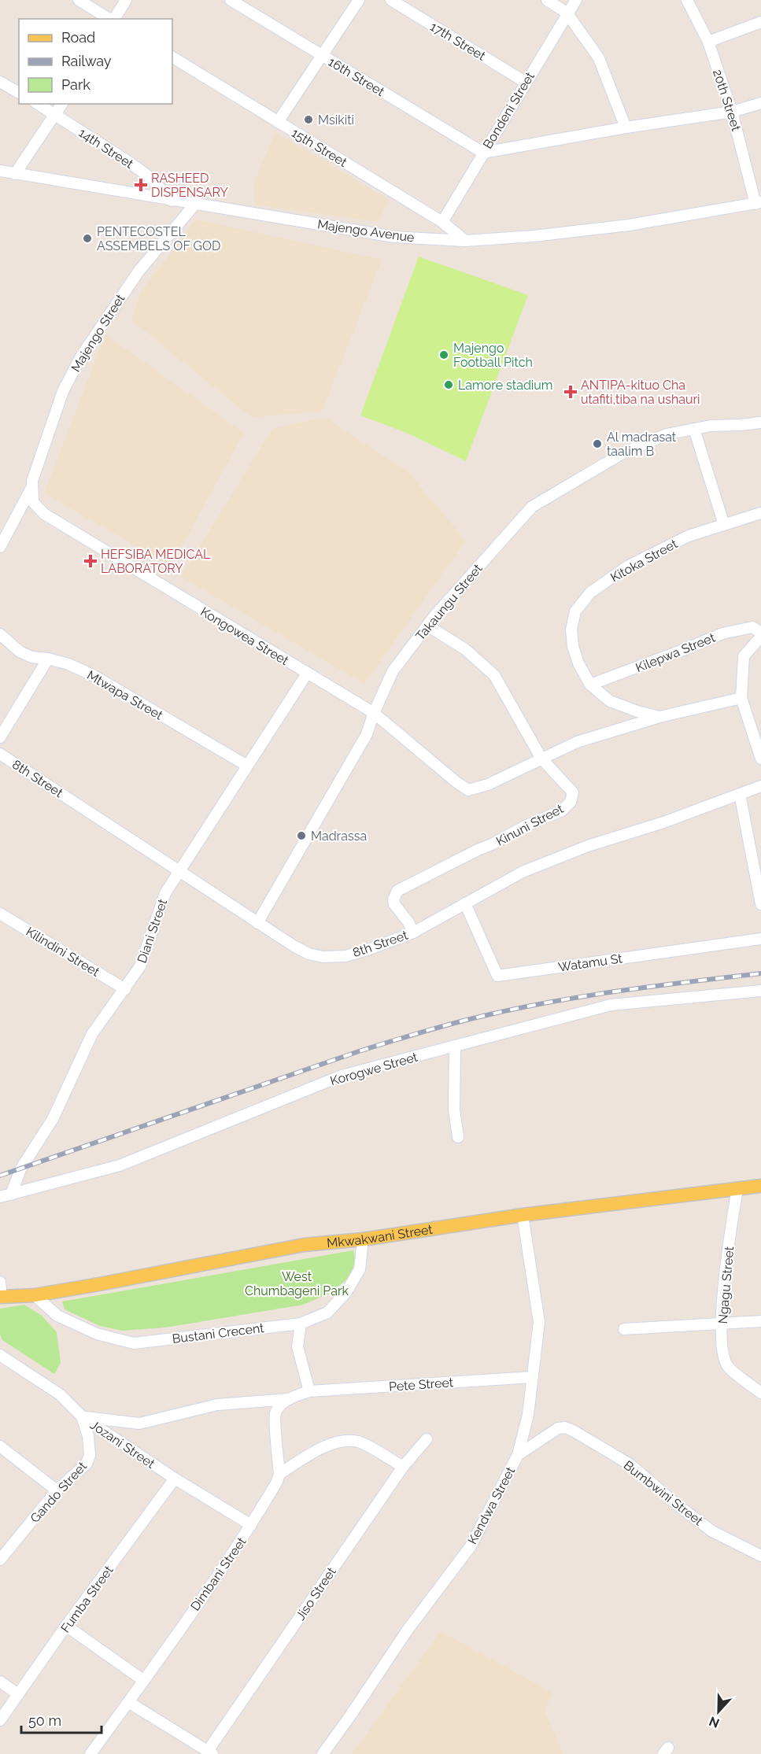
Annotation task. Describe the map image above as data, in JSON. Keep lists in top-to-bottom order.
{
  "streets": {
    "main road": ["Mkwakwani Street"],
    "street": [
      "17th Street",
      "16th Street",
      "20th Street",
      "Bondeni Street",
      "15th Street",
      "14th Street",
      "Majengo Avenue",
      "Majengo Street",
      "Kitoka Street",
      "Takaungu Street",
      "Kongowea Street",
      "Kilepwa Street",
      "Mtwapa Street",
      "8th Street",
      "Kinuni Street",
      "Diani Street",
      "Kilindini Street",
      "Watamu St",
      "Korogwe Street",
      "Ngagu Street",
      "Bustani Crecent",
      "Pete Street",
      "Jozani Street",
      "Gando Street",
      "Bumbwini Street",
      "Kendwa Street",
      "Dimbani Street",
      "Jiso Street",
      "Fumba Street"
    ]
  },
  "crossings": [
    ["17th Street", "Bondeni Street"],
    ["16th Street", "Bondeni Street"],
    ["20th Street", "Majengo Avenue"],
    ["Bondeni Street", "15th Street"],
    ["15th Street", "Majengo Avenue"],
    ["14th Street", "Majengo Avenue"],
    ["Majengo Avenue", "Majengo Street"],
    ["Majengo Street", "Kongowea Street"],
    ["Kitoka Street", "Kilepwa Street"],
    ["Takaungu Street", "Kongowea Street"],
    ["Takaungu Street", "8th Street"],
    ["Takaungu Street", "Kinuni Street"],
    ["Kongowea Street", "Kinuni Street"],
    ["Kongowea Street", "Diani Street"],
    ["Mtwapa Street", "Diani Street"],
    ["8th Street", "Kinuni Street"],
    ["8th Street", "Diani Street"],
    ["8th Street", "Watamu St"],
    ["Diani Street", "Kilindini Street"],
    ["Diani Street", "Korogwe Street"],
    ["Mkwakwani Street", "Ngagu Street"],
    ["Mkwakwani Street", "Bustani Crecent"],
    ["Mkwakwani Street", "Kendwa Street"],
    ["Pete Street", "Kendwa Street"],
    ["Jozani Street", "Gando Street"],
    ["Jozani Street", "Dimbani Street"],
    ["Jozani Street", "Fumba Street"],
    ["Bumbwini Street", "Kendwa Street"]
  ],
  "parks": ["West Chumbageni Park"],
  "places": {
    "other": [
      "Msikiti",
      "PENTECOSTEL ASSEMBELS OF GOD",
      "Majengo Football Pitch",
      "Lamore stadium",
      "Al madrasat taalim B",
      "Madrassa"
    ],
    "health": ["RASHEED DISPENSARY", "ANTIPA-kituo Cha utafiti,tiba na ushauri", "HEFSIBA MEDICAL LABORATORY"]
  },
  "legend": ["Road", "Railway", "Park"],
  "scale_bar": "50 m",
  "north": "bottom"
}
